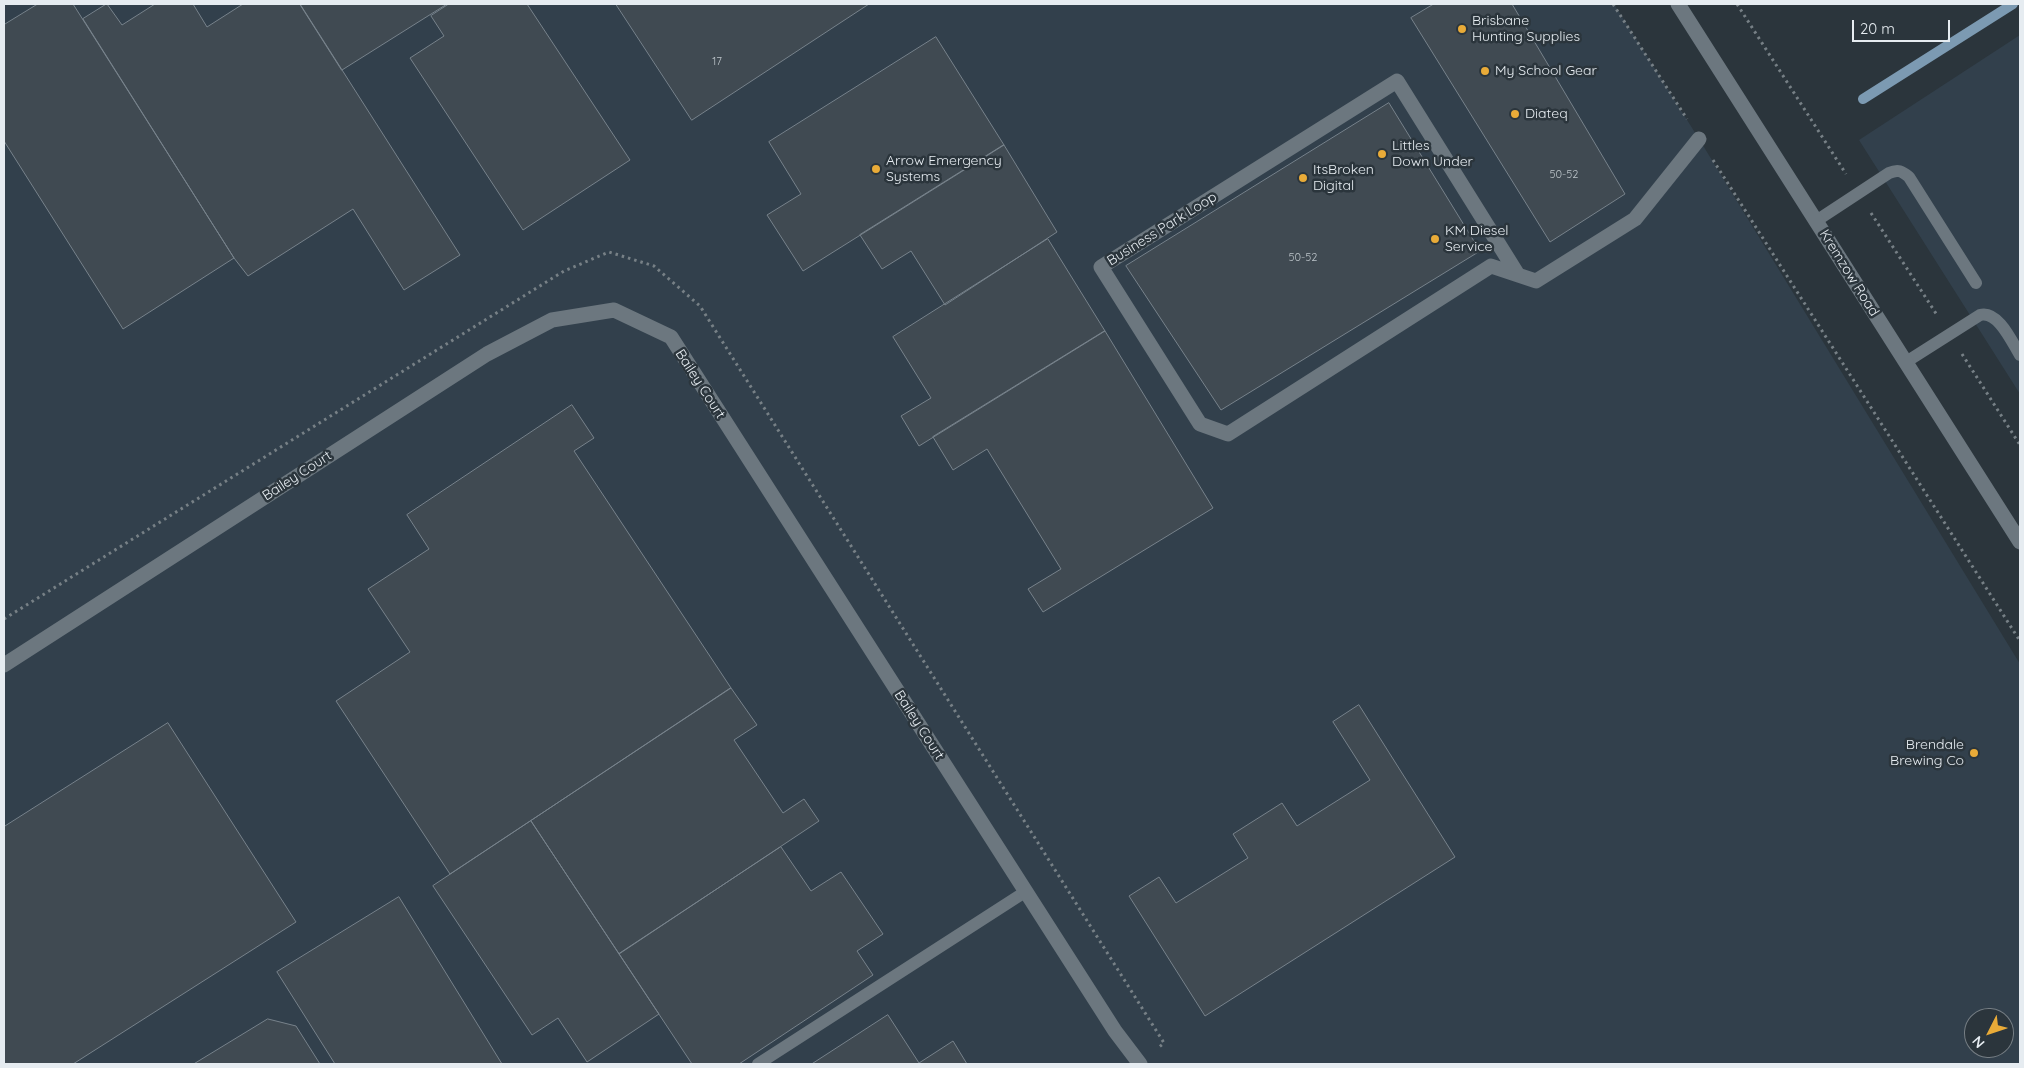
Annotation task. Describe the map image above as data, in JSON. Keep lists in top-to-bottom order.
{
  "streets": {
    "street": ["Business Park Loop", "Kremzow Road", "Bailey Court"]
  },
  "places": [
    "Brisbane Hunting Supplies",
    "My School Gear",
    "Diateq",
    "Littles Down Under",
    "Arrow Emergency Systems",
    "ItsBroken Digital",
    "KM Diesel Service",
    "Brendale Brewing Co"
  ],
  "house_numbers": ["17", "50-52", "50-52"],
  "scale_bar": "20 m",
  "north": "bottom left"
}
